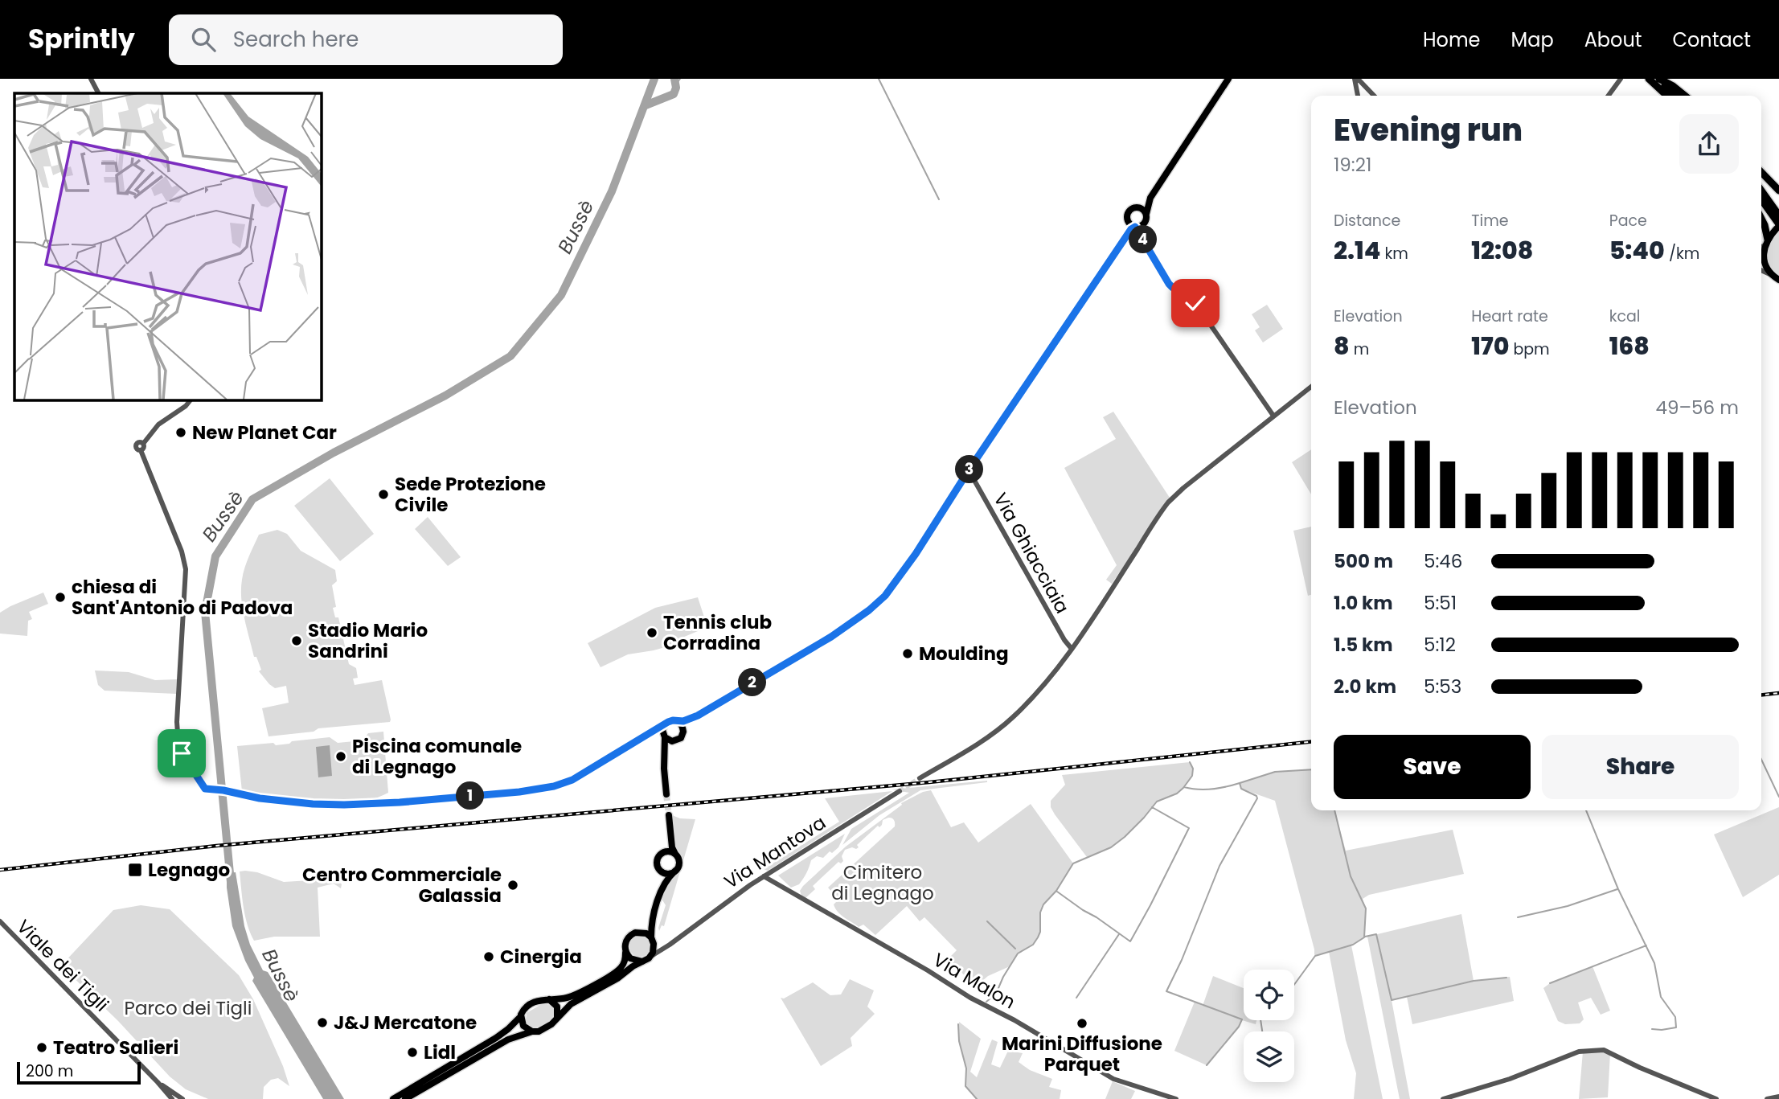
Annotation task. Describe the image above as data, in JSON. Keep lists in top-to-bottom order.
{
  "streets": {
    "main road": ["Via Mantova"],
    "street": ["Via Ghiacciaia", "Viale dei Tigli", "Via Malon"]
  },
  "crossings": [
    ["Via Mantova", "Via Malon"]
  ],
  "water": ["Bussè"],
  "parks": ["Cimitero di Legnago", "Parco dei Tigli"],
  "places": {
    "other": [
      "New Planet Car",
      "Sede Protezione Civile",
      "chiesa di Sant'Antonio di Padova",
      "Tennis club Corradina",
      "Stadio Mario Sandrini",
      "Moulding",
      "Piscina comunale di Legnago",
      "Centro Commerciale Galassia",
      "Cinergia",
      "J&J Mercatone",
      "Marini Diffusione Parquet",
      "Teatro Salieri",
      "Lidl"
    ],
    "transit": ["Legnago"]
  },
  "scale_bar": "200 m",
  "page": {
    "header": "Sprintly",
    "search": "Search here",
    "nav": [
      "Home",
      "Map",
      "About",
      "Contact"
    ],
    "heading": ["Evening run", "19:21"],
    "stats": [
      ["Distance", "2.14 km"],
      ["Time", "12:08"],
      ["Pace", "5:40 /km"],
      ["Elevation", "8 m"],
      ["Heart rate", "170 bpm"],
      ["kcal", "168"]
    ],
    "pins": [
      "4",
      "3",
      "2",
      "1"
    ],
    "chart": ["Elevation", "49–56 m"],
    "list": [
      {
        "name": "500 m",
        "note": "5:46"
      },
      {
        "name": "1.0 km",
        "note": "5:51"
      },
      {
        "name": "1.5 km",
        "note": "5:12"
      },
      {
        "name": "2.0 km",
        "note": "5:53"
      }
    ],
    "buttons": ["Save", "Share"],
    "scale": "200 m"
  }
}
